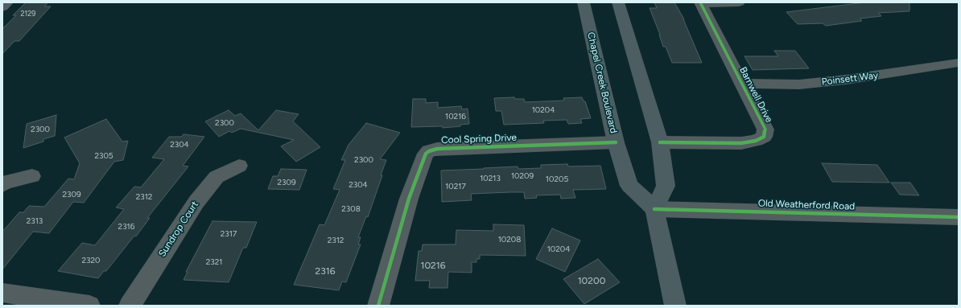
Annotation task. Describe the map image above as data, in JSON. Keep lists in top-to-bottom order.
{
  "streets": {
    "main road": ["Chapel Creek Boulevard"],
    "street": [
      "Poinsett Way",
      "Barnwell Drive",
      "Cool Spring Drive",
      "Old Weatherford Road",
      "Sundrop Court"
    ]
  },
  "crossings": [
    ["Poinsett Way", "Barnwell Drive"],
    ["Chapel Creek Boulevard", "Cool Spring Drive"],
    ["Chapel Creek Boulevard", "Old Weatherford Road"]
  ],
  "house_numbers": [
    "2129",
    "10204",
    "10216",
    "2300",
    "2300",
    "2304",
    "2305",
    "2300",
    "10209",
    "10213",
    "10205",
    "2309",
    "2304",
    "10217",
    "2309",
    "2312",
    "2308",
    "2313",
    "2316",
    "2317",
    "10208",
    "2312",
    "10204",
    "2320",
    "2321",
    "10216",
    "2316",
    "10200"
  ]
}
